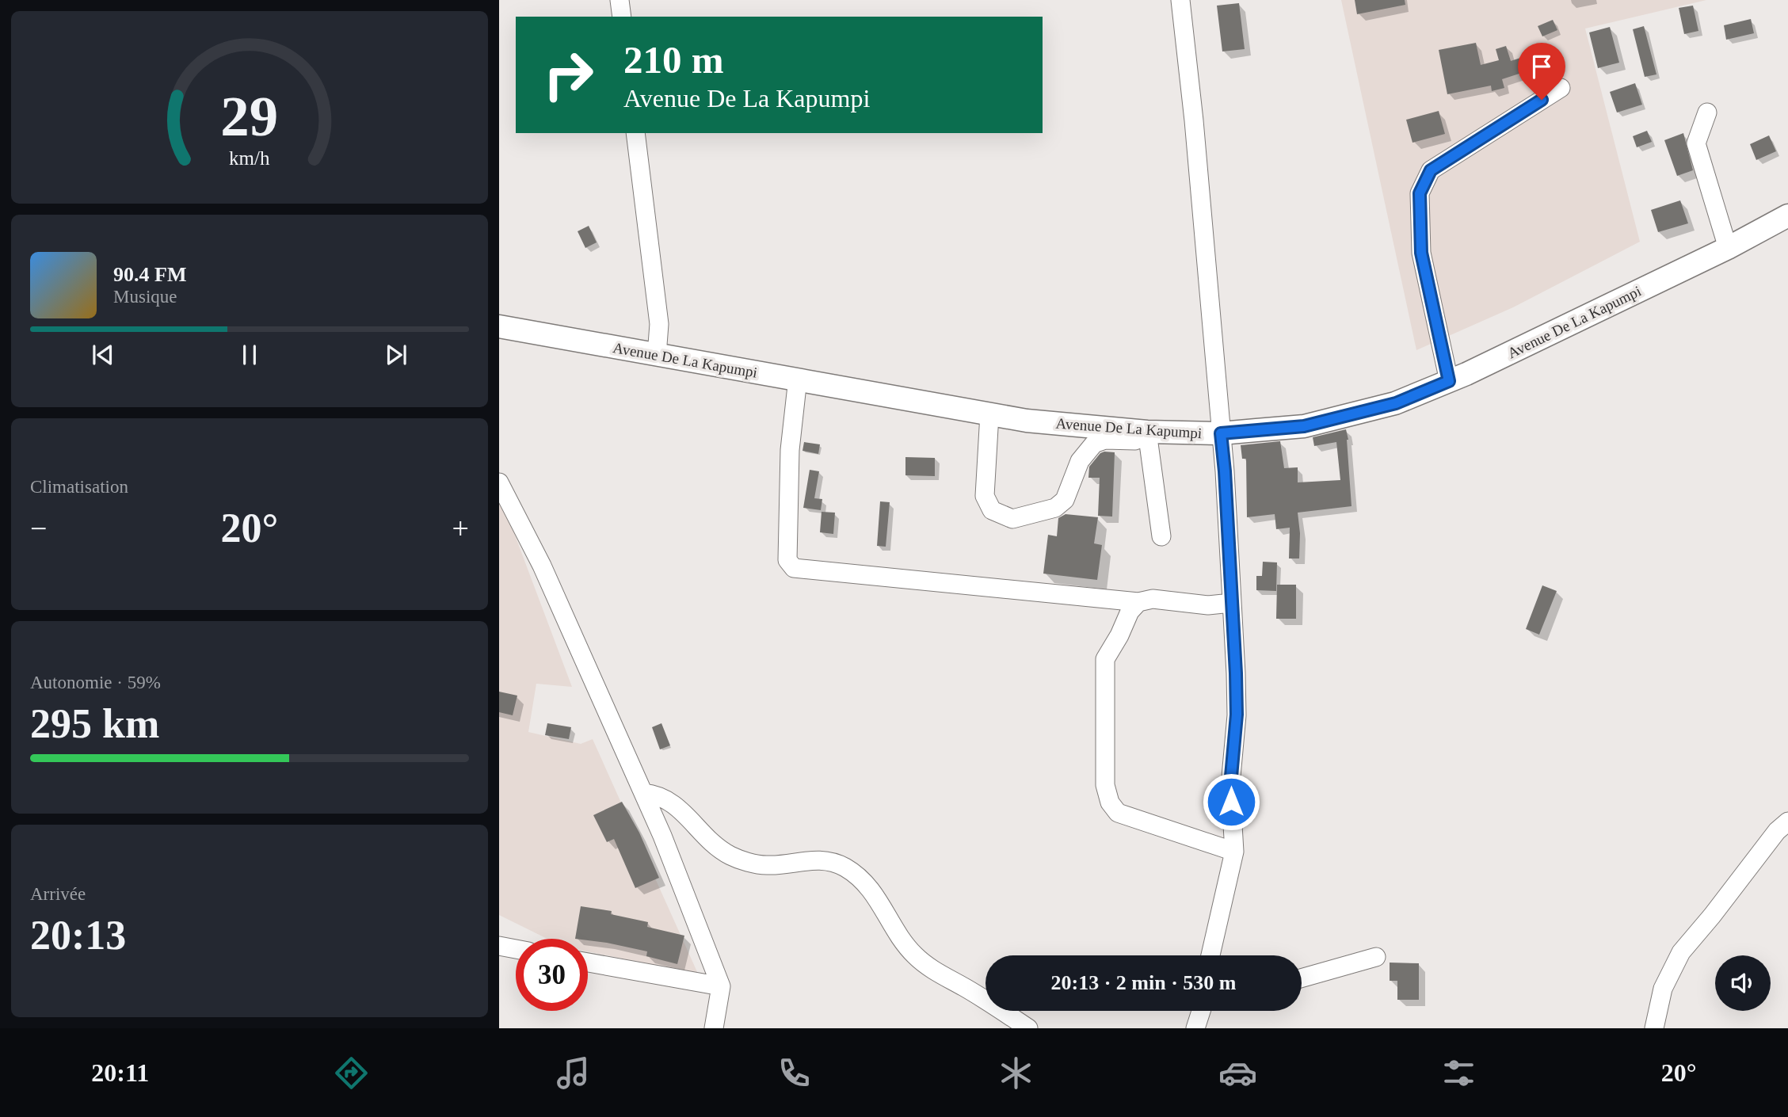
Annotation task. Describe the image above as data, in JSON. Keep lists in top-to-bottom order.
{
  "streets": {
    "main road": ["Avenue De La Kapumpi"]
  },
  "page": {
    "turn": ["210 m", "Avenue De La Kapumpi"],
    "song": ["90.4 FM", "Musique"],
    "tile": [
      "Climatisation",
      ["Autonomie · 59%", "295 km"],
      ["Arrivée", "20:13"]
    ],
    "heat": ["−", "20°", "+"],
    "limit": "30",
    "trip": "20:13 · 2 min · 530 m",
    "tabs": ["20:11", "20°"],
    "gauge": ["29", "km/h"]
  }
}
